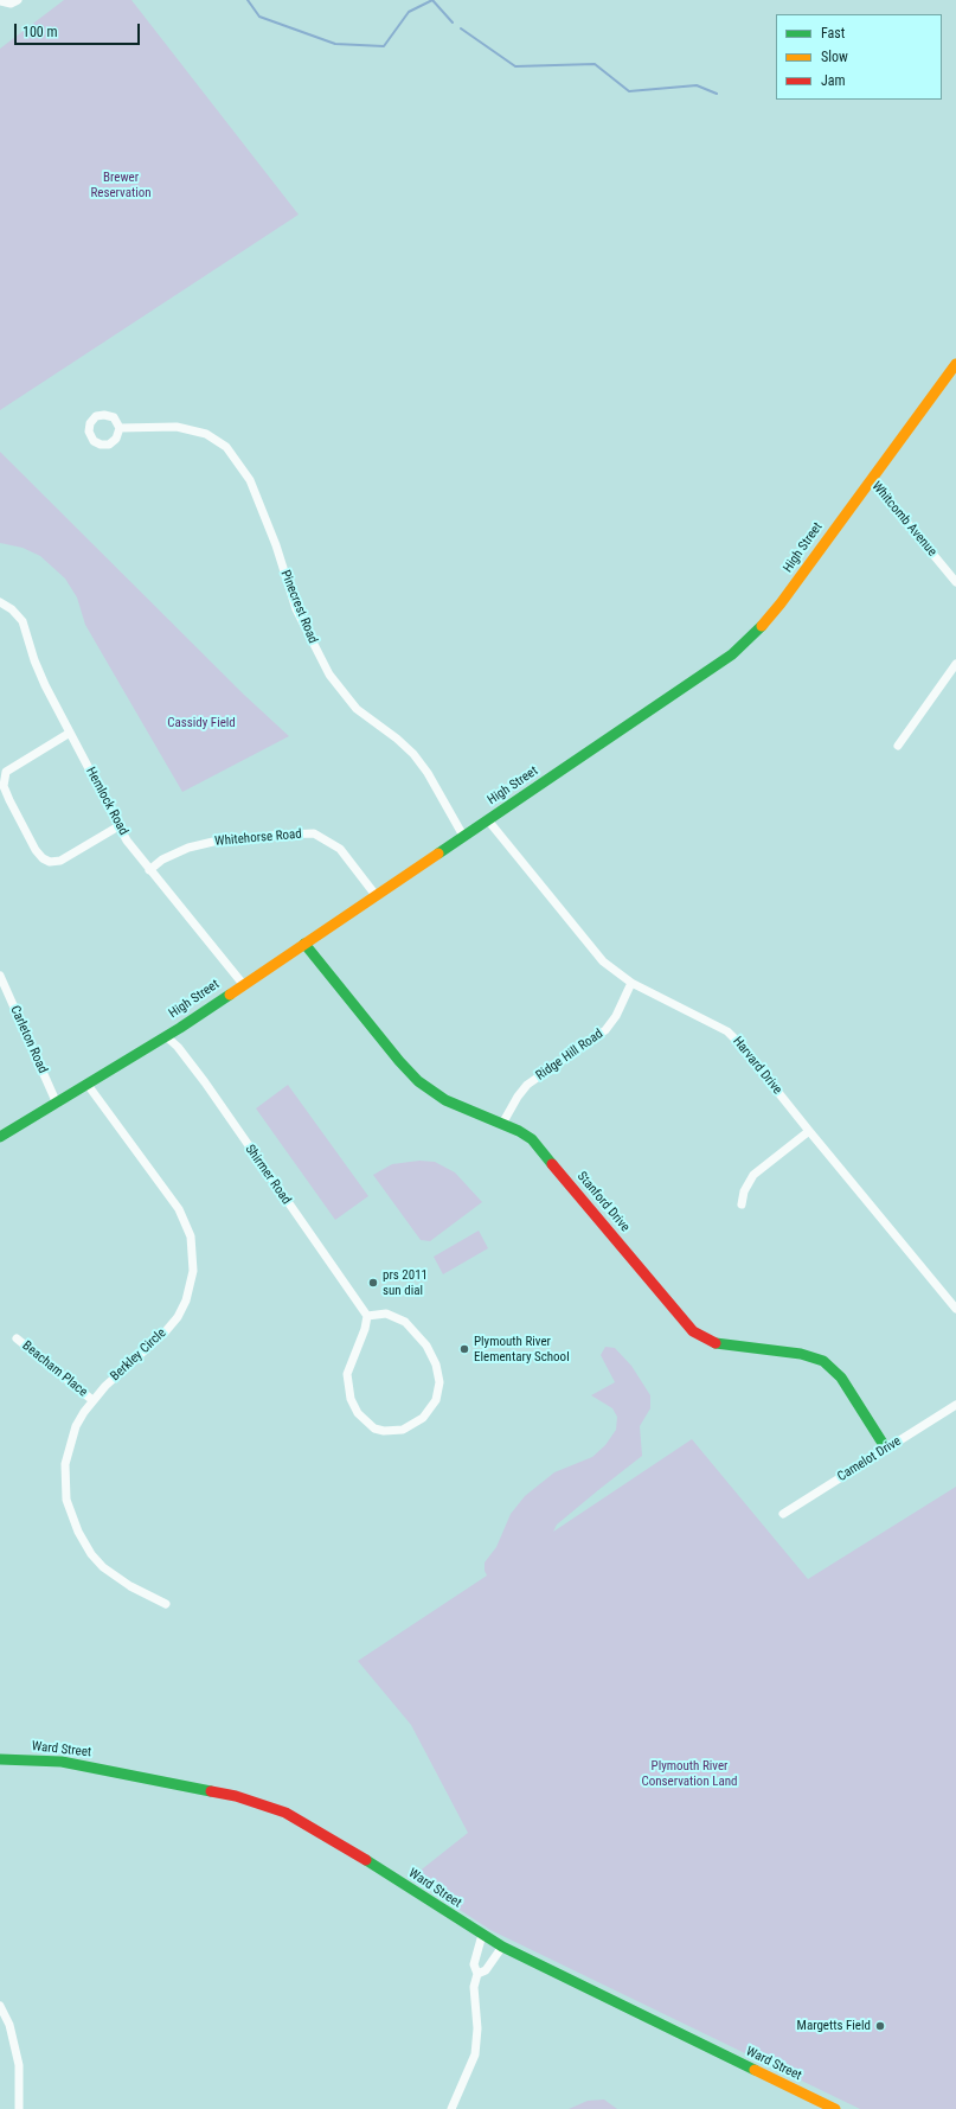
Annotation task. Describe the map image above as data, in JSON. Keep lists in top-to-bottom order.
{
  "streets": {
    "street": [
      "Whitcomb Avenue",
      "High Street",
      "Pinecrest Road",
      "Hemlock Road",
      "Whitehorse Road",
      "Carleton Road",
      "Ridge Hill Road",
      "Harvard Drive",
      "Shirmer Road",
      "Stanford Drive",
      "Berkley Circle",
      "Beacham Place",
      "Camelot Drive",
      "Ward Street"
    ]
  },
  "crossings": [
    ["Whitcomb Avenue", "High Street"],
    ["High Street", "Pinecrest Road"],
    ["High Street", "Hemlock Road"],
    ["High Street", "Whitehorse Road"],
    ["High Street", "Carleton Road"],
    ["High Street", "Harvard Drive"],
    ["High Street", "Shirmer Road"],
    ["High Street", "Stanford Drive"],
    ["High Street", "Berkley Circle"],
    ["Hemlock Road", "Whitehorse Road"],
    ["Ridge Hill Road", "Harvard Drive"],
    ["Ridge Hill Road", "Stanford Drive"],
    ["Stanford Drive", "Camelot Drive"],
    ["Berkley Circle", "Beacham Place"]
  ],
  "parks": ["Brewer Reservation", "Cassidy Field", "Plymouth River Conservation Land"],
  "places": ["prs 2011 sun dial", "Plymouth River Elementary School", "Margetts Field"],
  "legend": ["Fast", "Slow", "Jam"],
  "scale_bar": "100 m"
}
